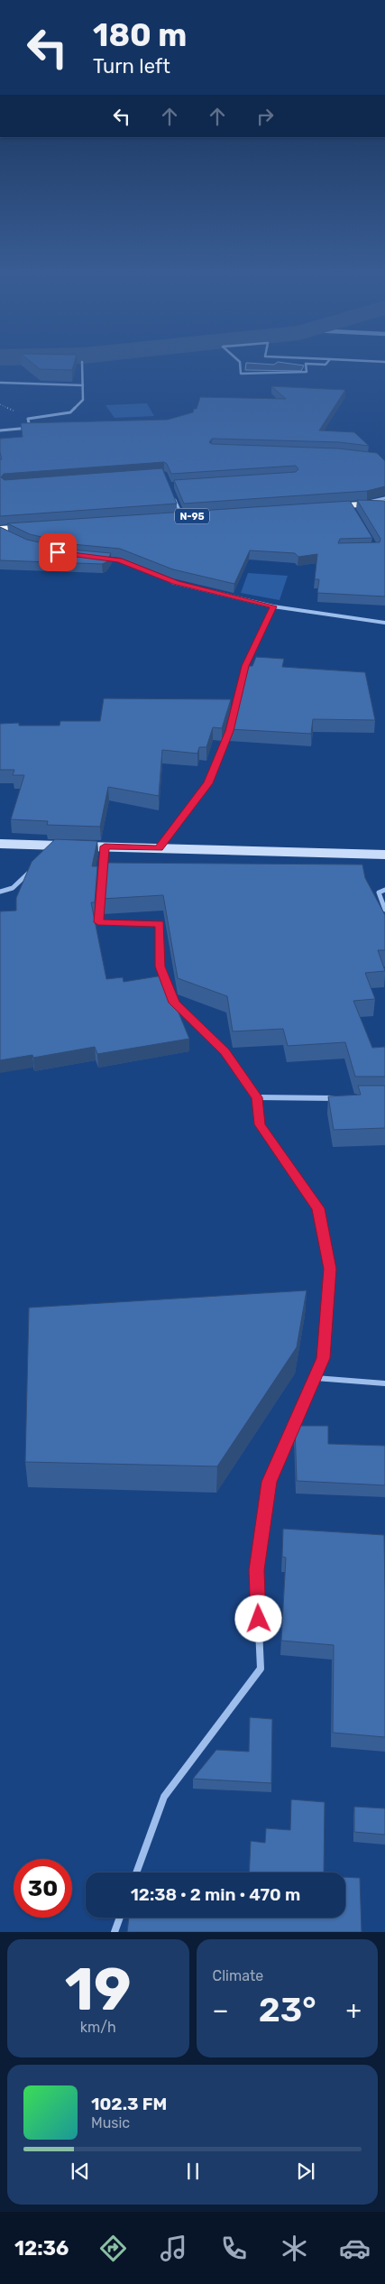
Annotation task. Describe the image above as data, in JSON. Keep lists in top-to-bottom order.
{
  "page": {
    "turn": ["180 m", "Turn left"],
    "limit": "30",
    "trip": "12:38 · 2 min · 470 m",
    "tile": [
      ["19", "km/h"],
      "Climate"
    ],
    "heat": ["−", "23°", "+"],
    "song": ["102.3 FM", "Music"],
    "tabs": "12:36"
  }
}
